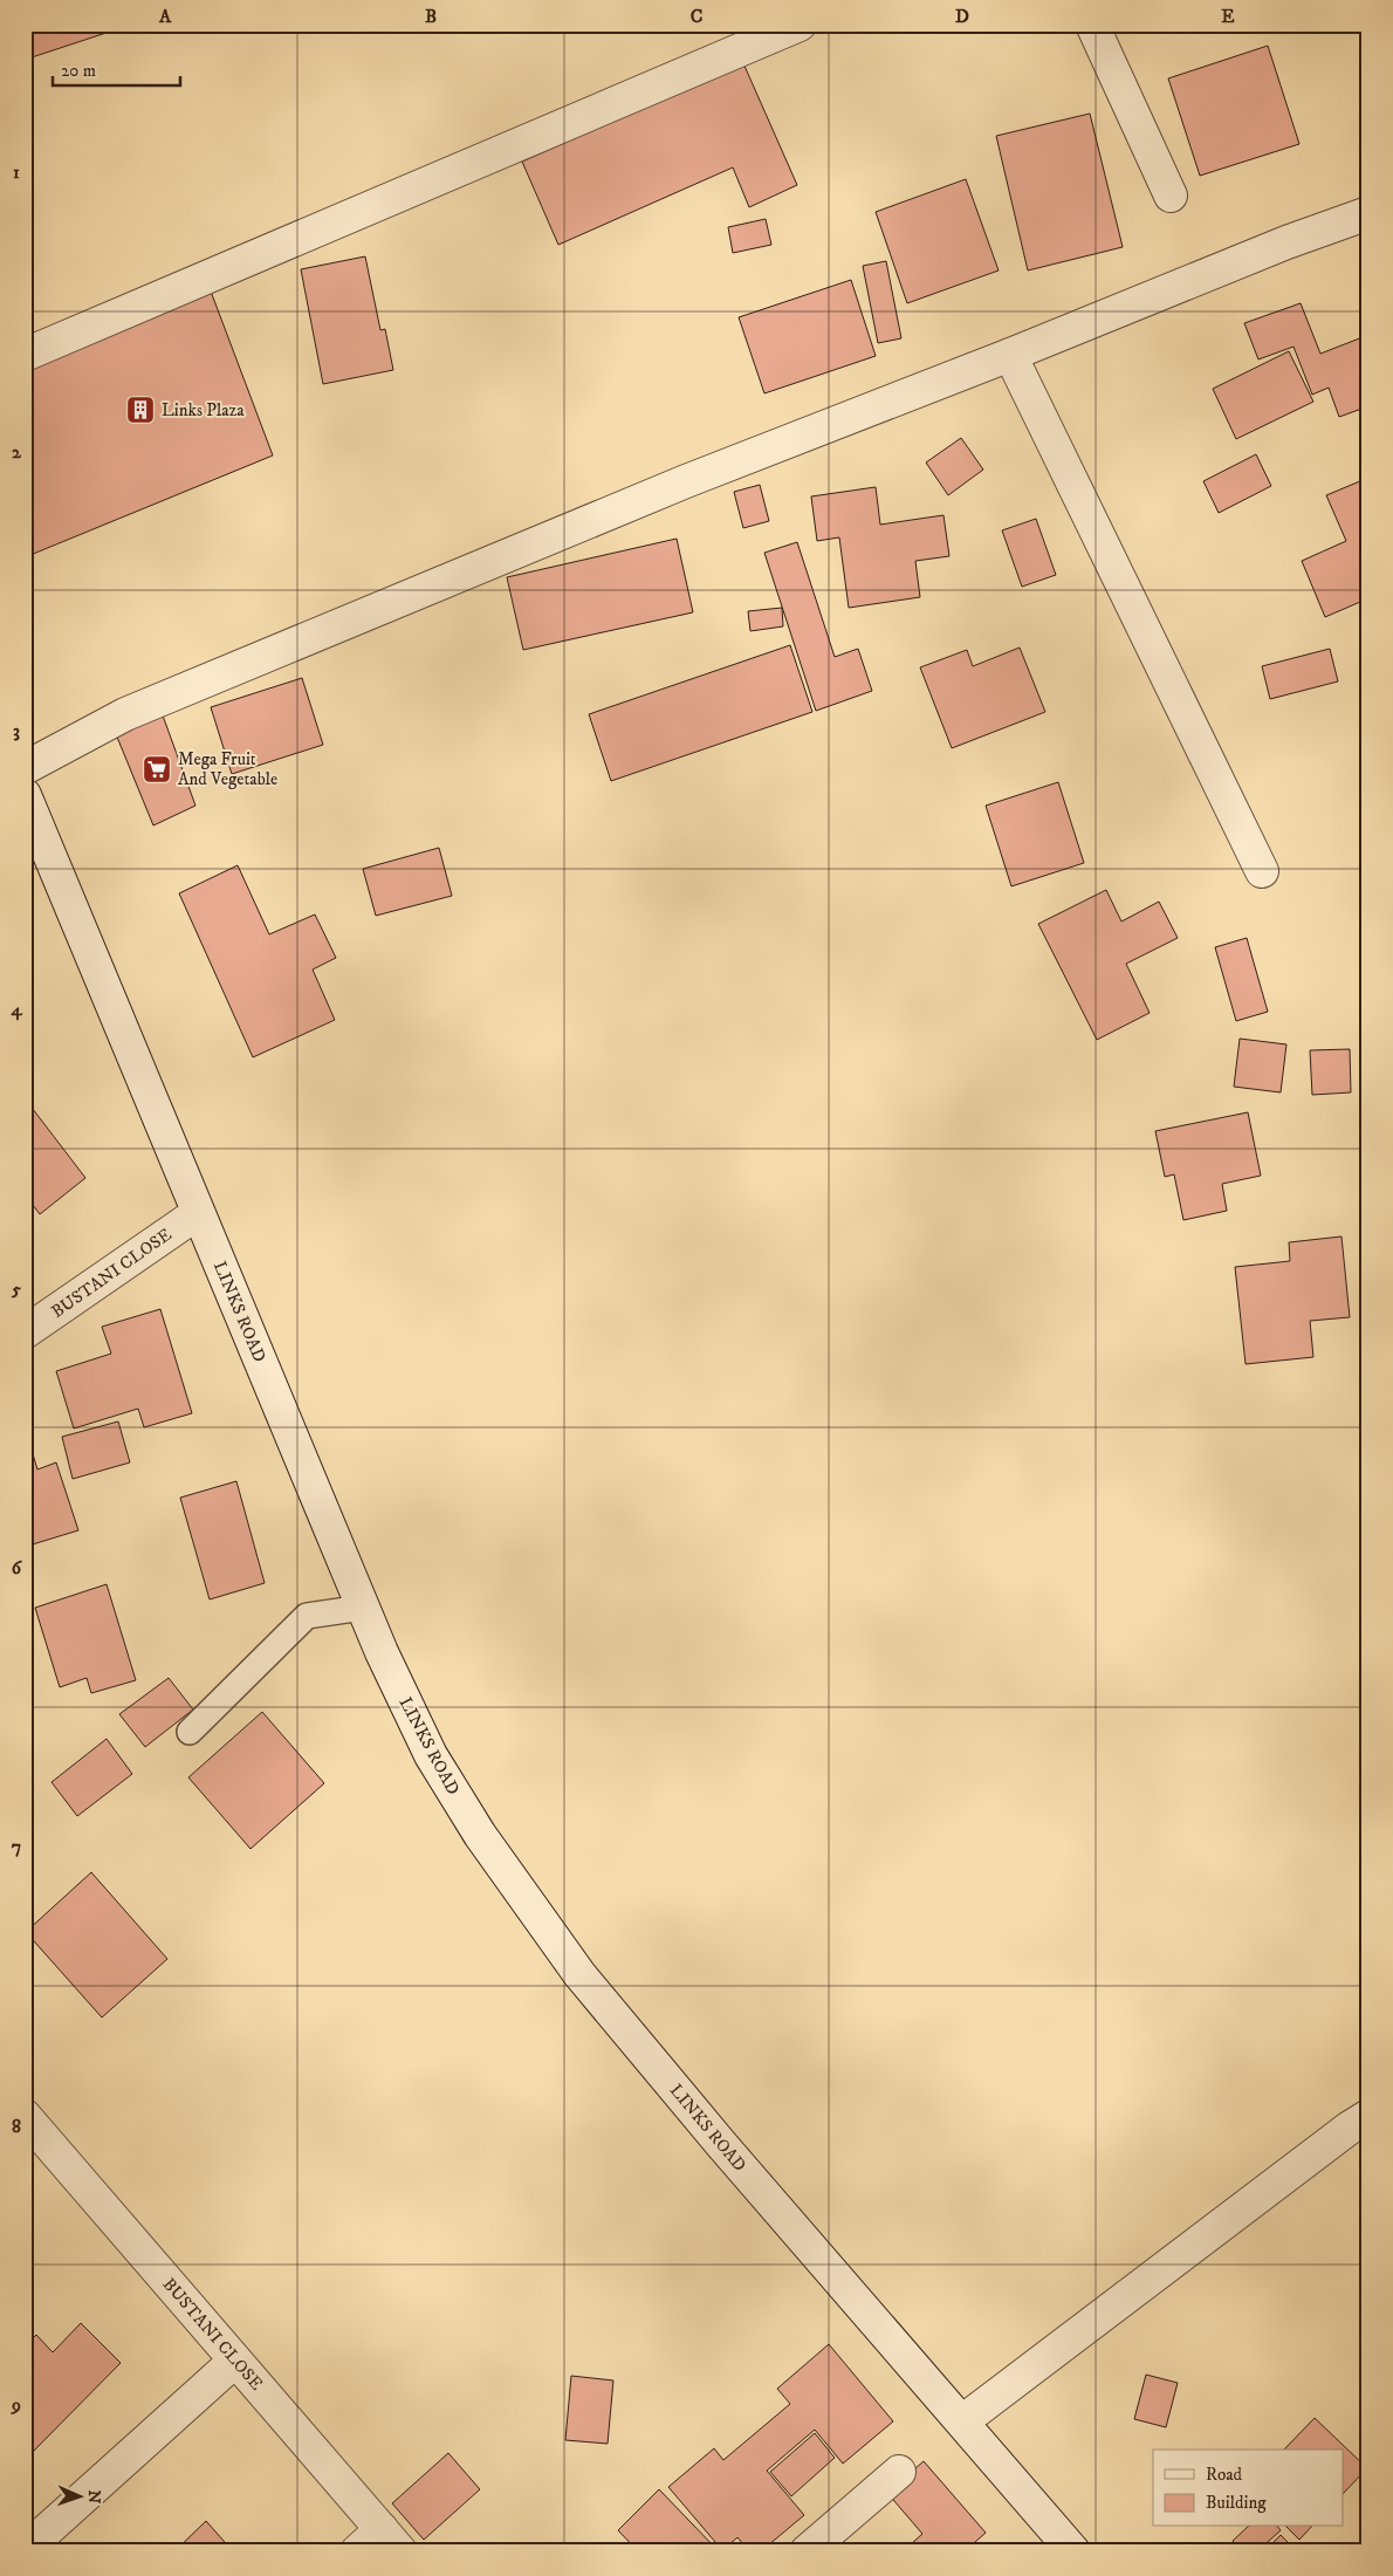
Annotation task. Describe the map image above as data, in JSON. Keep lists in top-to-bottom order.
{
  "streets": {
    "street": ["BUSTANI CLOSE", "LINKS ROAD"]
  },
  "crossings": [
    ["BUSTANI CLOSE", "LINKS ROAD"]
  ],
  "places": {
    "building": ["Links Plaza"],
    "supermarket": ["Mega Fruit And Vegetable"]
  },
  "legend": ["Road", "Building"],
  "scale_bar": "20 m",
  "north": "right",
  "grid": {
    "columns": [
      "A",
      "B",
      "C",
      "D",
      "E"
    ],
    "rows": [
      "1",
      "2",
      "3",
      "4",
      "5",
      "6",
      "7",
      "8",
      "9"
    ]
  }
}
